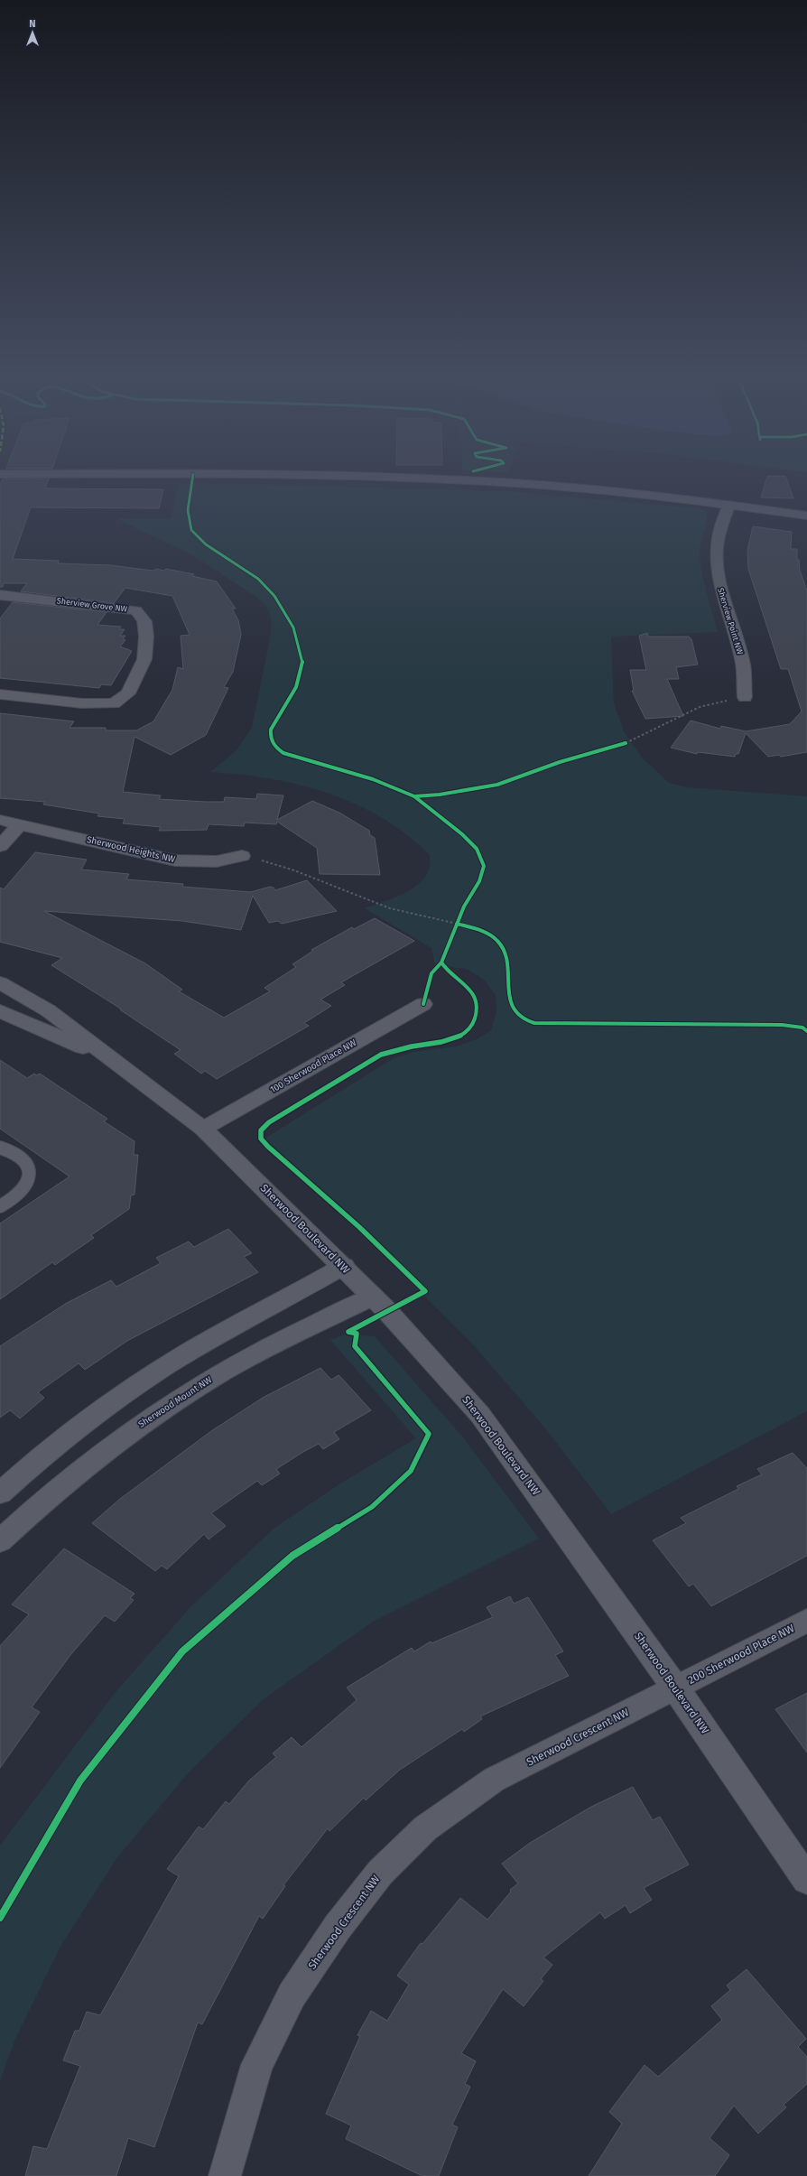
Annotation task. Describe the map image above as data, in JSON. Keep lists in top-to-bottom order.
{
  "streets": {
    "street": [
      "Sherview Grove NW",
      "Sherview Point NW",
      "Sherwood Heights NW",
      "100 Sherwood Place NW",
      "Sherwood Boulevard NW",
      "Sherwood Mount NW",
      "200 Sherwood Place NW",
      "Sherwood Crescent NW"
    ]
  },
  "crossings": [
    ["100 Sherwood Place NW", "Sherwood Boulevard NW"],
    ["Sherwood Boulevard NW", "Sherwood Mount NW"],
    ["Sherwood Boulevard NW", "200 Sherwood Place NW"],
    ["Sherwood Boulevard NW", "Sherwood Crescent NW"],
    ["200 Sherwood Place NW", "Sherwood Crescent NW"]
  ],
  "north": "top"
}
